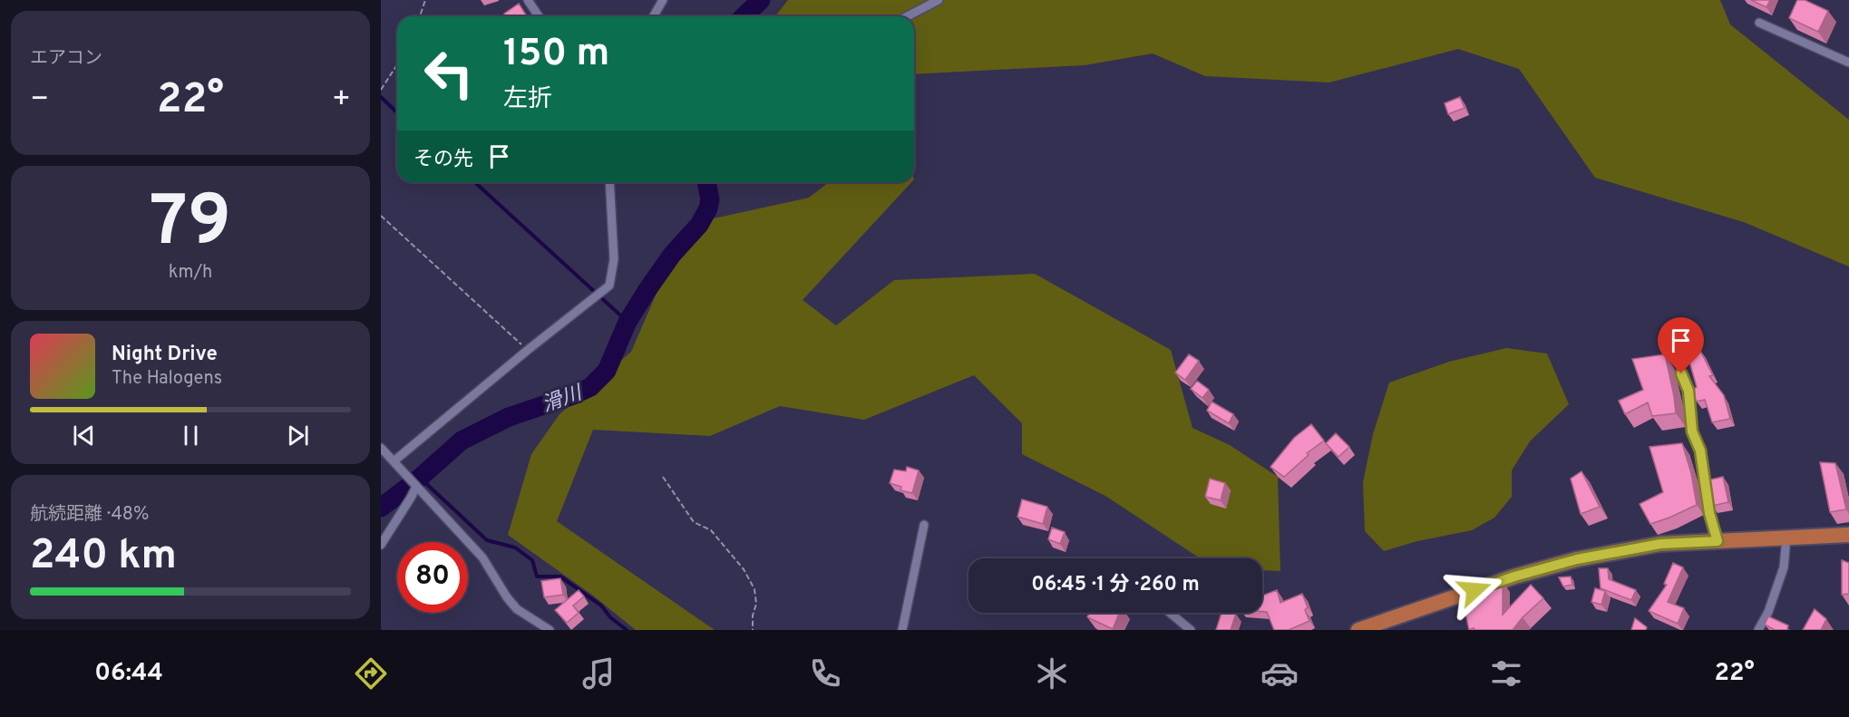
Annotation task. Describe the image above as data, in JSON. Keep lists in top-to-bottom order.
{
  "water": ["滑川"],
  "page": {
    "tile": [
      "エアコン",
      ["79", "km/h"],
      ["航続距離 · 48%", "240 km"]
    ],
    "turn": ["150 m", "左折"],
    "heat": ["−", "22°", "+"],
    "then": "その先",
    "song": ["Night Drive", "The Halogens"],
    "limit": "80",
    "trip": "06:45 · 1 分 · 260 m",
    "tabs": ["06:44", "22°"]
  }
}
